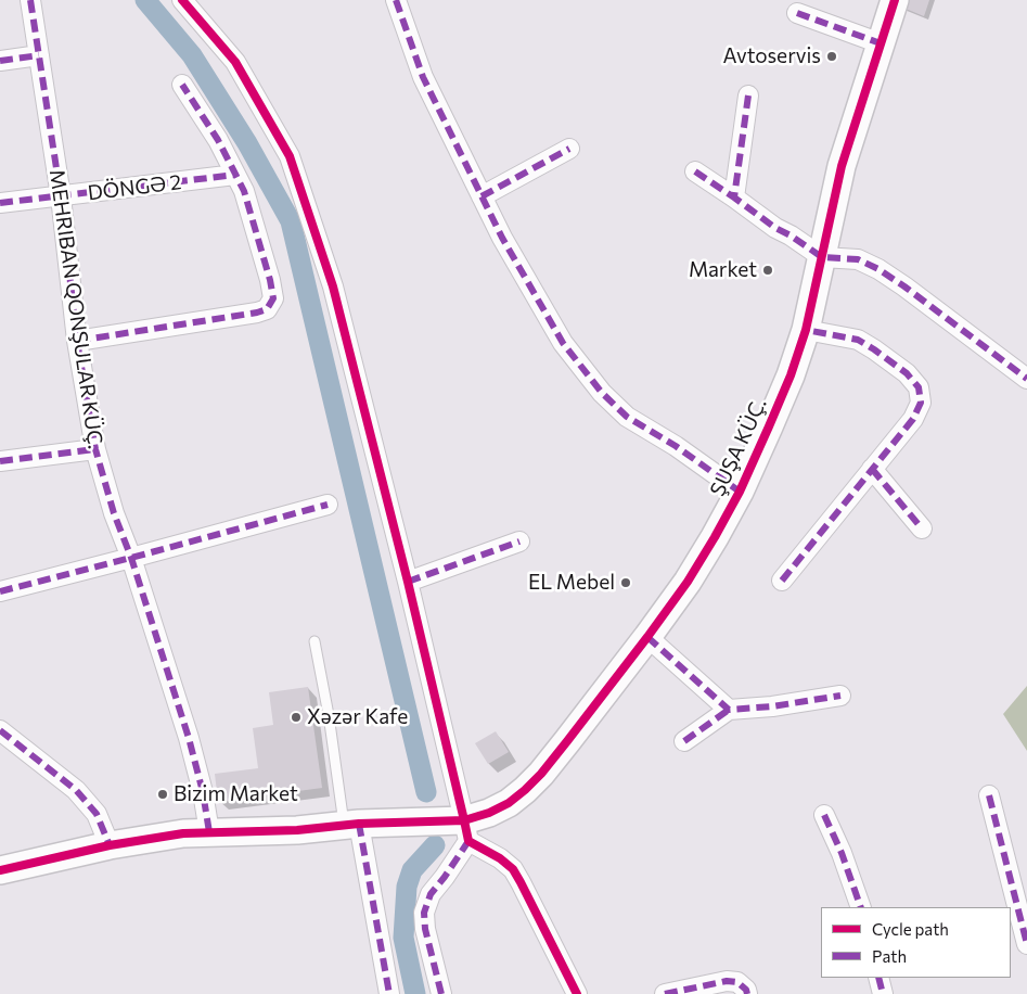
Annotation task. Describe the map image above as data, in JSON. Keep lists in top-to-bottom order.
{
  "streets": {
    "street": ["DÖNGƏ 2", "MEHRIBAN QONŞULAR KÜÇ.", "ŞUŞA KÜÇ."]
  },
  "crossings": [
    ["DÖNGƏ 2", "MEHRIBAN QONŞULAR KÜÇ."],
    ["MEHRIBAN QONŞULAR KÜÇ.", "ŞUŞA KÜÇ."]
  ],
  "places": [
    "Avtoservis",
    "Market",
    "EL Mebel",
    "Xəzər Kafe",
    "Bizim Market"
  ],
  "legend": ["Cycle path", "Path"]
}
